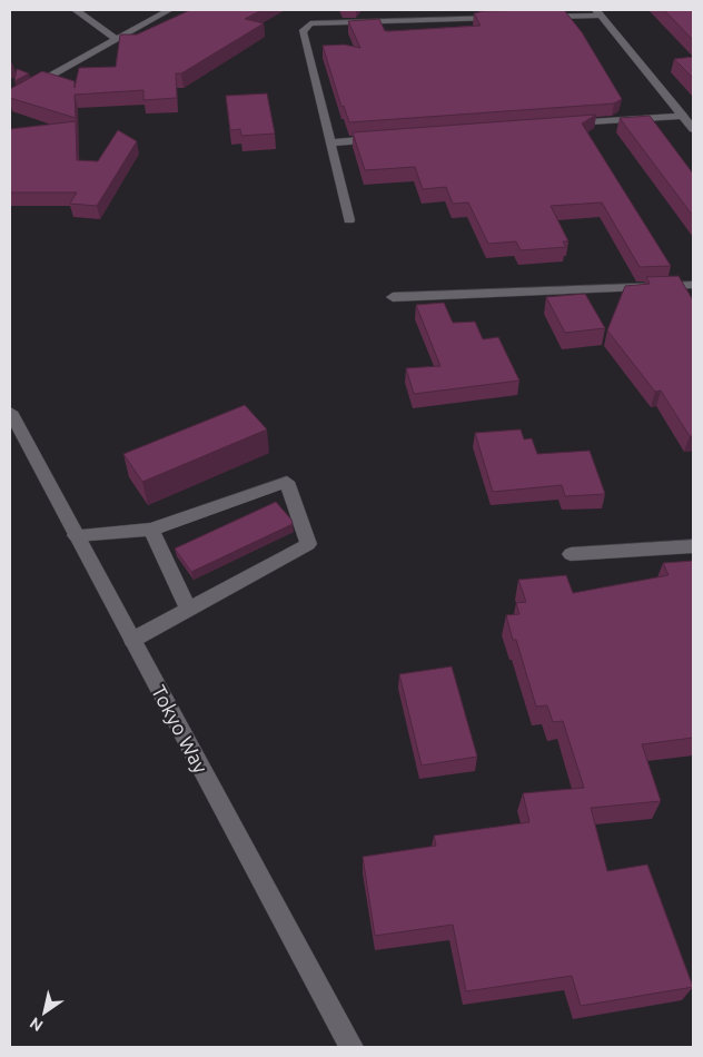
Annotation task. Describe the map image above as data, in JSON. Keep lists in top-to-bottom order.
{
  "streets": {
    "street": ["Tokyo Way"]
  },
  "north": "bottom left"
}
